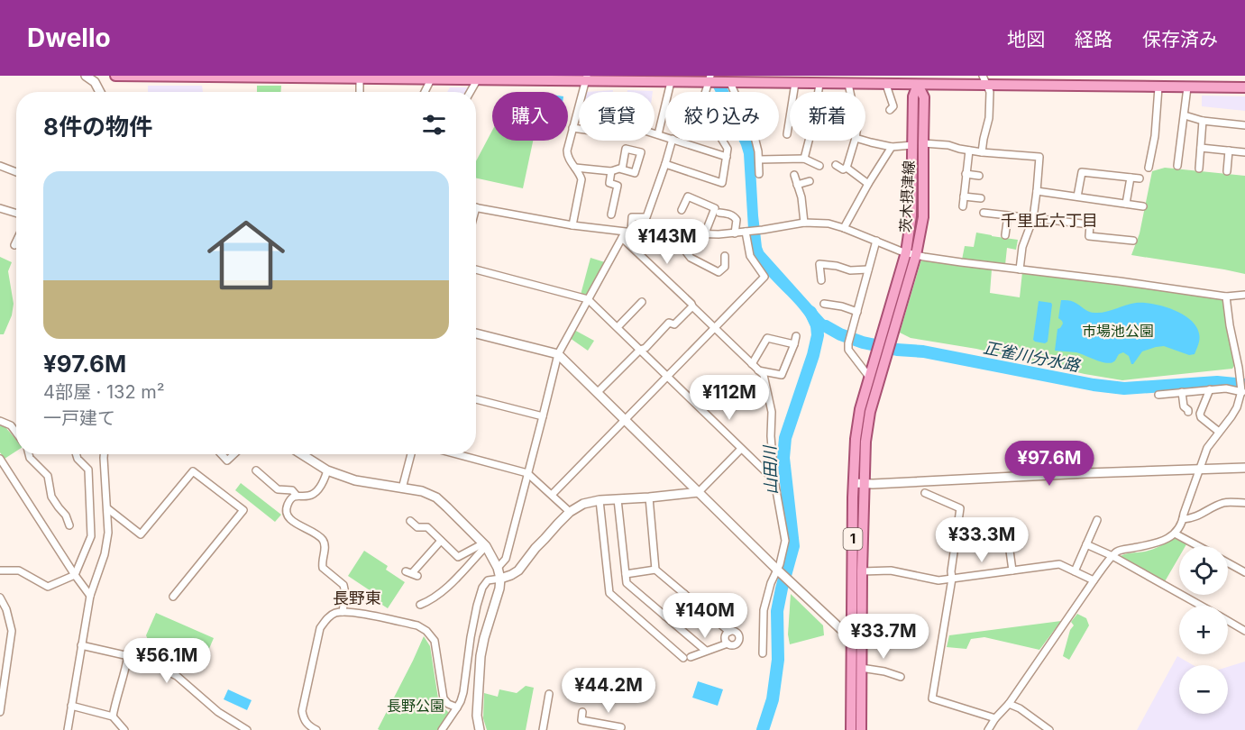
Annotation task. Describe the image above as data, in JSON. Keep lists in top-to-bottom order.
{
  "streets": {
    "main road": ["茨木摂津線", "1"]
  },
  "districts": ["千里丘六丁目", "長野東"],
  "water": ["正雀川分水路", "山田川"],
  "parks": ["市場池公園", "長野公園"],
  "page": {
    "header": "Dwello",
    "nav": ["地図", "経路", "保存済み"],
    "chip": [
      "購入",
      "賃貸",
      "絞り込み",
      "新着"
    ],
    "heading": "8件の物件",
    "list": [
      {
        "name": "¥97.6M",
        "note": "4部屋 · 132 m² · 一戸建て"
      }
    ],
    "price": [
      "¥143M",
      "¥112M",
      "¥97.6M",
      "¥33.3M",
      "¥140M",
      "¥33.7M",
      "¥56.1M",
      "¥44.2M"
    ],
    "map_buttons": ["+", "−"]
  }
}
